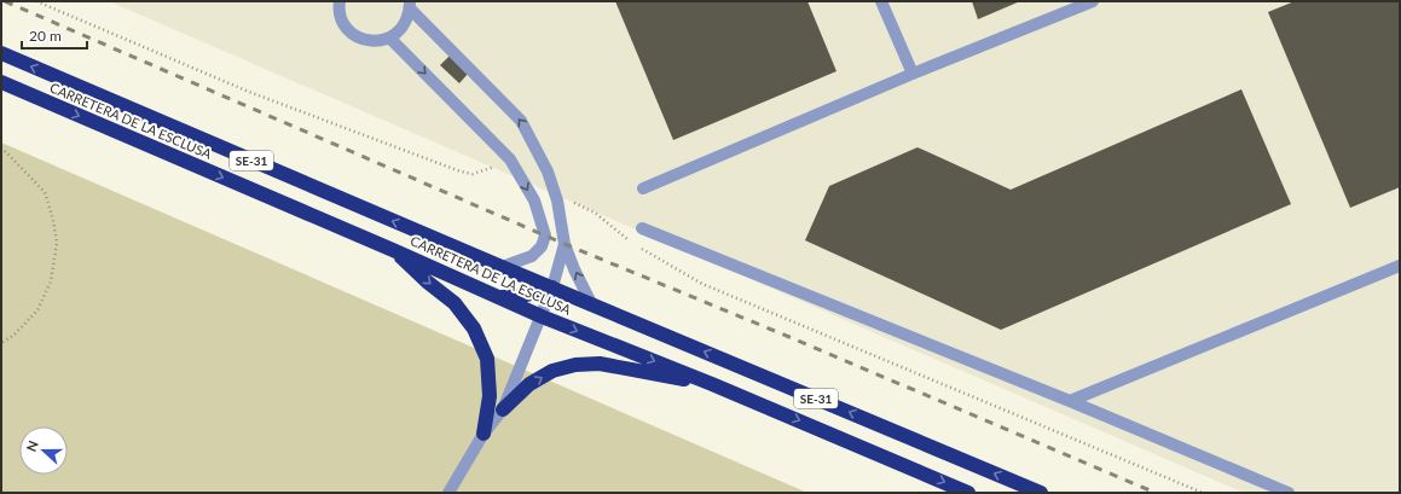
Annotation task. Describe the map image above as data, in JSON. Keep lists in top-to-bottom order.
{
  "streets": {
    "highway": ["CARRETERA DE LA ESCLUSA", "SE-31"]
  },
  "crossings": [
    ["CARRETERA DE LA ESCLUSA", "SE-31"]
  ],
  "scale_bar": "20 m",
  "north": "left"
}
